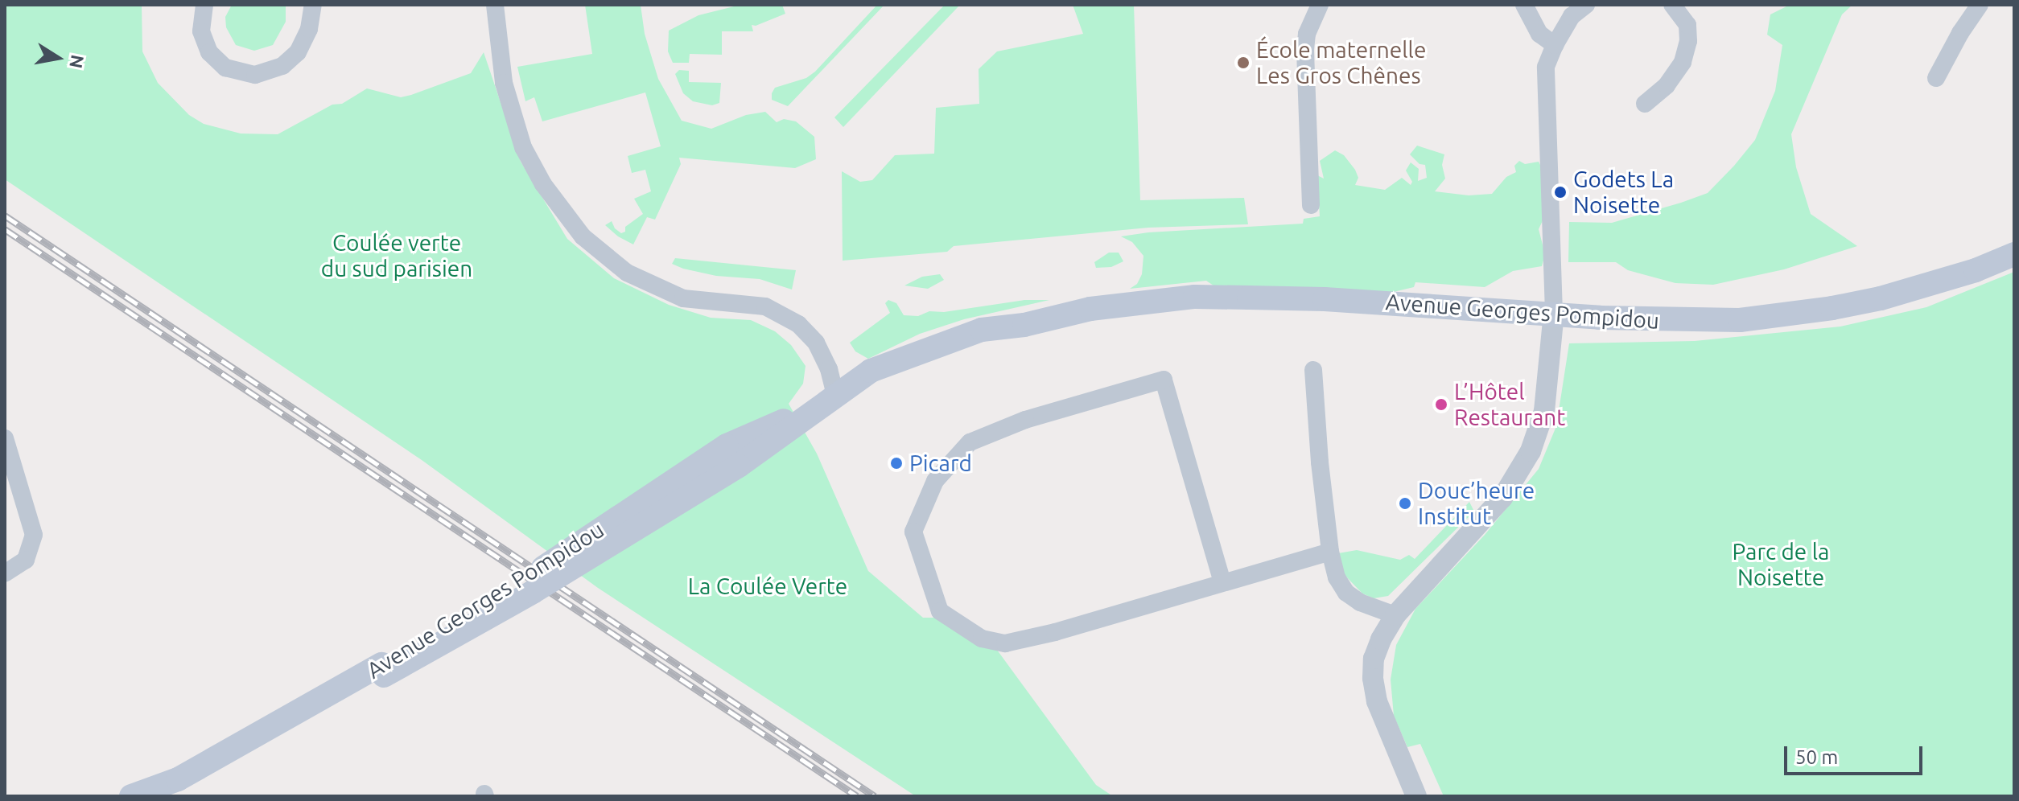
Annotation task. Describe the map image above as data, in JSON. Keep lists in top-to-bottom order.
{
  "streets": {
    "main road": ["Avenue Georges Pompidou"]
  },
  "parks": ["Coulée verte du sud parisien", "Parc de la Noisette", "La Coulée Verte"],
  "places": [
    "École maternelle Les Gros Chênes",
    "Godets La Noisette",
    "L’Hôtel Restaurant",
    "Picard",
    "Douc’heure Institut"
  ],
  "scale_bar": "50 m",
  "north": "right"
}
